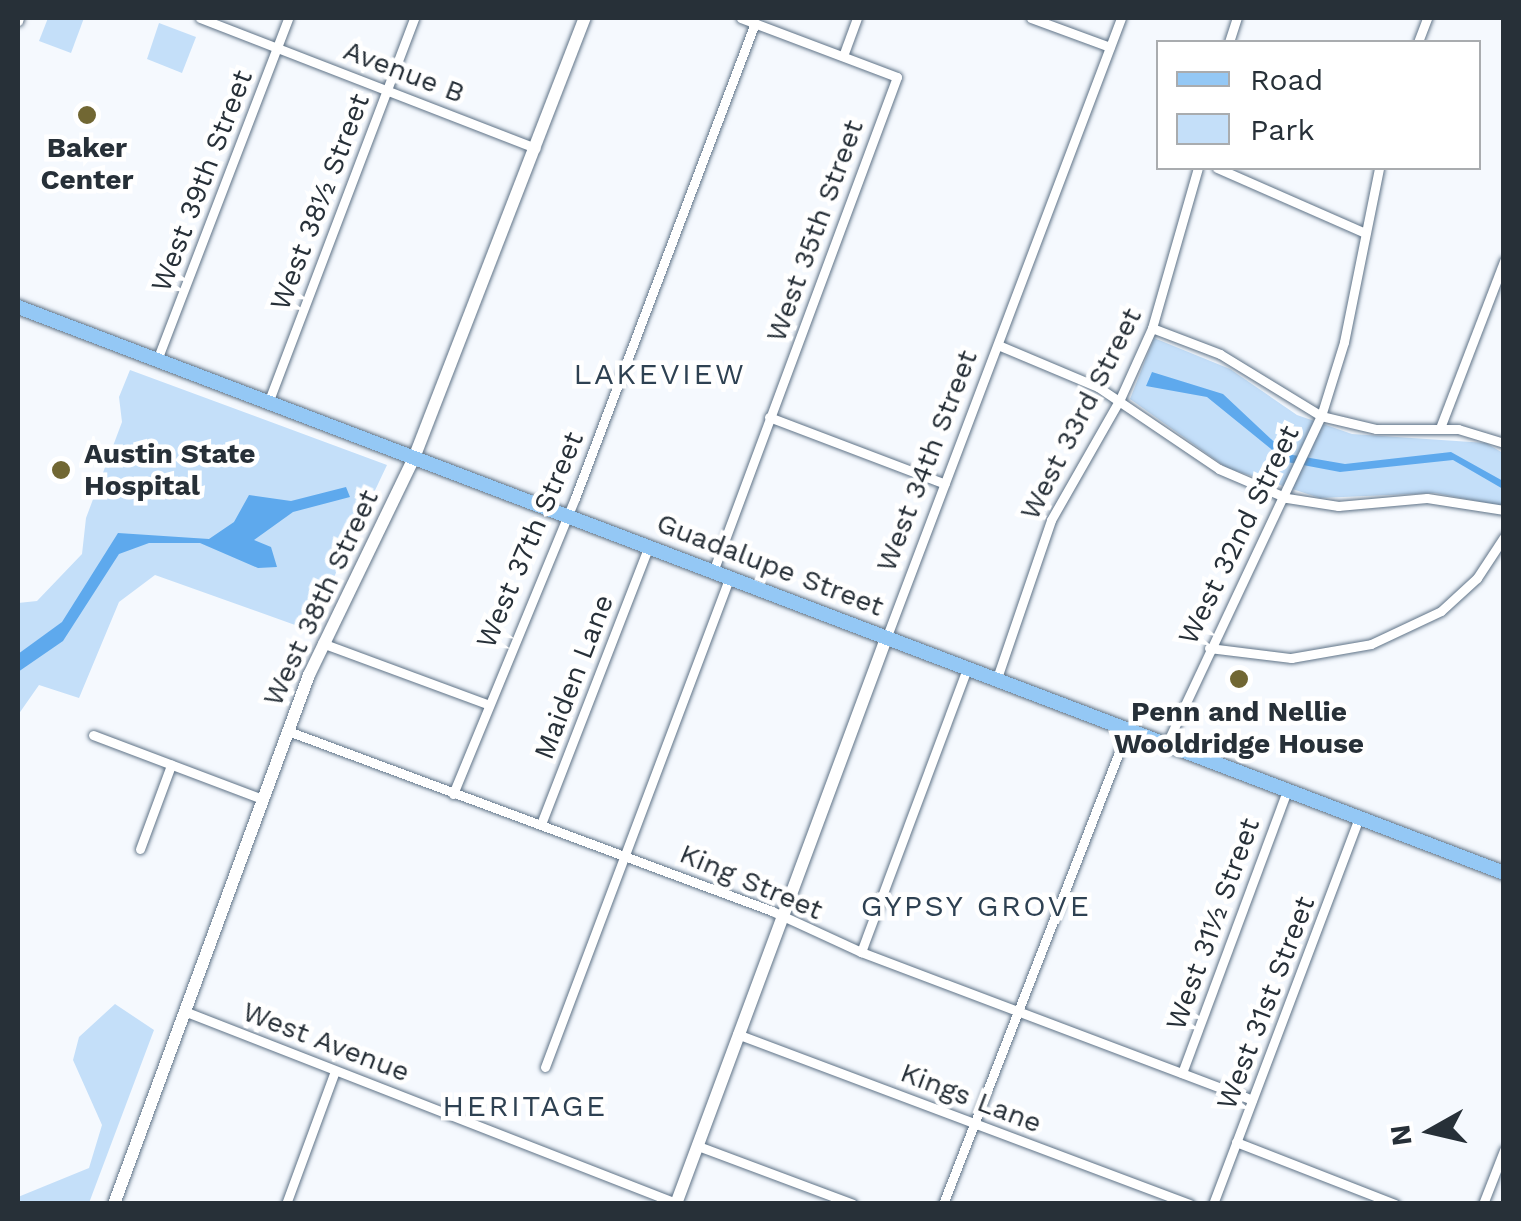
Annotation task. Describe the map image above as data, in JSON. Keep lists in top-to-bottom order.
{
  "streets": {
    "main road": ["Guadalupe Street"],
    "street": [
      "Avenue B",
      "West 39th Street",
      "West 38½ Street",
      "West 35th Street",
      "West 33rd Street",
      "West 34th Street",
      "West 32nd Street",
      "West 37th Street",
      "West 38th Street",
      "Maiden Lane",
      "King Street",
      "West 31½ Street",
      "West 31st Street",
      "West Avenue",
      "Kings Lane"
    ]
  },
  "crossings": [
    ["Avenue B", "West 39th Street"],
    ["Avenue B", "West 38½ Street"],
    ["Avenue B", "West 38th Street"],
    ["West 39th Street", "Guadalupe Street"],
    ["West 38½ Street", "Guadalupe Street"],
    ["West 35th Street", "Guadalupe Street"],
    ["West 33rd Street", "Guadalupe Street"],
    ["West 34th Street", "Guadalupe Street"],
    ["West 34th Street", "King Street"],
    ["West 34th Street", "West Avenue"],
    ["West 34th Street", "Kings Lane"],
    ["West 32nd Street", "Guadalupe Street"],
    ["West 37th Street", "Guadalupe Street"],
    ["West 37th Street", "King Street"],
    ["Guadalupe Street", "West 38th Street"],
    ["Guadalupe Street", "Maiden Lane"],
    ["Guadalupe Street", "West 31½ Street"],
    ["Guadalupe Street", "West 31st Street"],
    ["West 38th Street", "King Street"],
    ["West 38th Street", "West Avenue"],
    ["Maiden Lane", "King Street"],
    ["King Street", "West 31½ Street"],
    ["King Street", "West 31st Street"]
  ],
  "districts": ["LAKEVIEW", "GYPSY GROVE", "HERITAGE"],
  "places": ["Baker Center", "Austin State Hospital", "Penn and Nellie Wooldridge House"],
  "legend": ["Road", "Park"],
  "north": "left"
}
